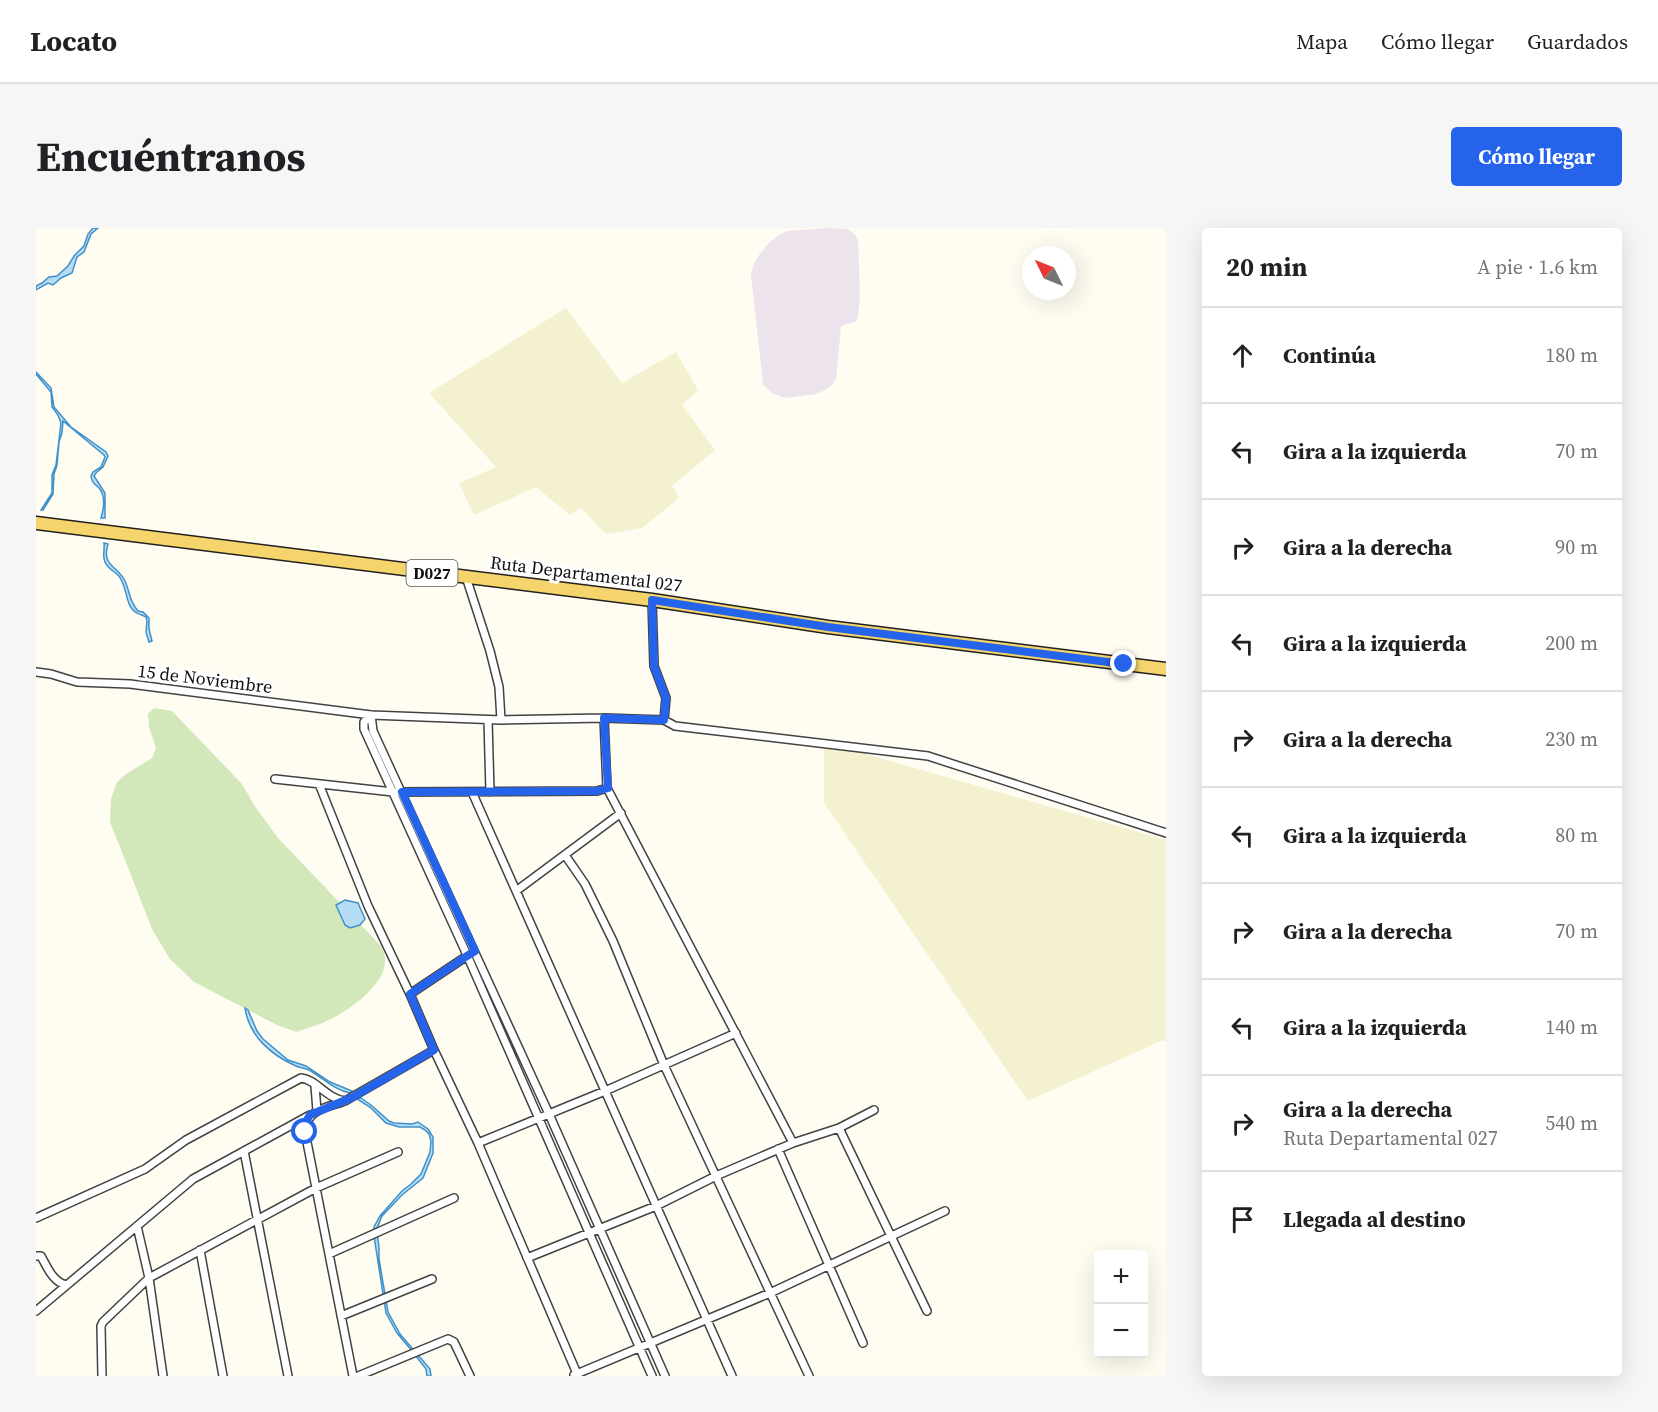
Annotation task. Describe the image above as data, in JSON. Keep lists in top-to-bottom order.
{
  "streets": {
    "main road": ["D027", "Ruta Departamental 027"],
    "street": ["15 de Noviembre"]
  },
  "north": "top left",
  "page": {
    "header": "Locato",
    "nav": ["Mapa", "Cómo llegar", "Guardados"],
    "title": "Encuéntranos",
    "buttons": "Cómo llegar",
    "heading": ["20 min", "A pie · 1.6 km"],
    "list": [
      ["Continúa", "180 m"],
      ["Gira a la izquierda", "70 m"],
      ["Gira a la derecha", "90 m"],
      ["Gira a la izquierda", "200 m"],
      ["Gira a la derecha", "230 m"],
      ["Gira a la izquierda", "80 m"],
      ["Gira a la derecha", "70 m"],
      ["Gira a la izquierda", "140 m"],
      ["Gira a la derecha", "Ruta Departamental 027", "540 m"],
      "Llegada al destino"
    ],
    "map_buttons": ["+", "−"]
  }
}
